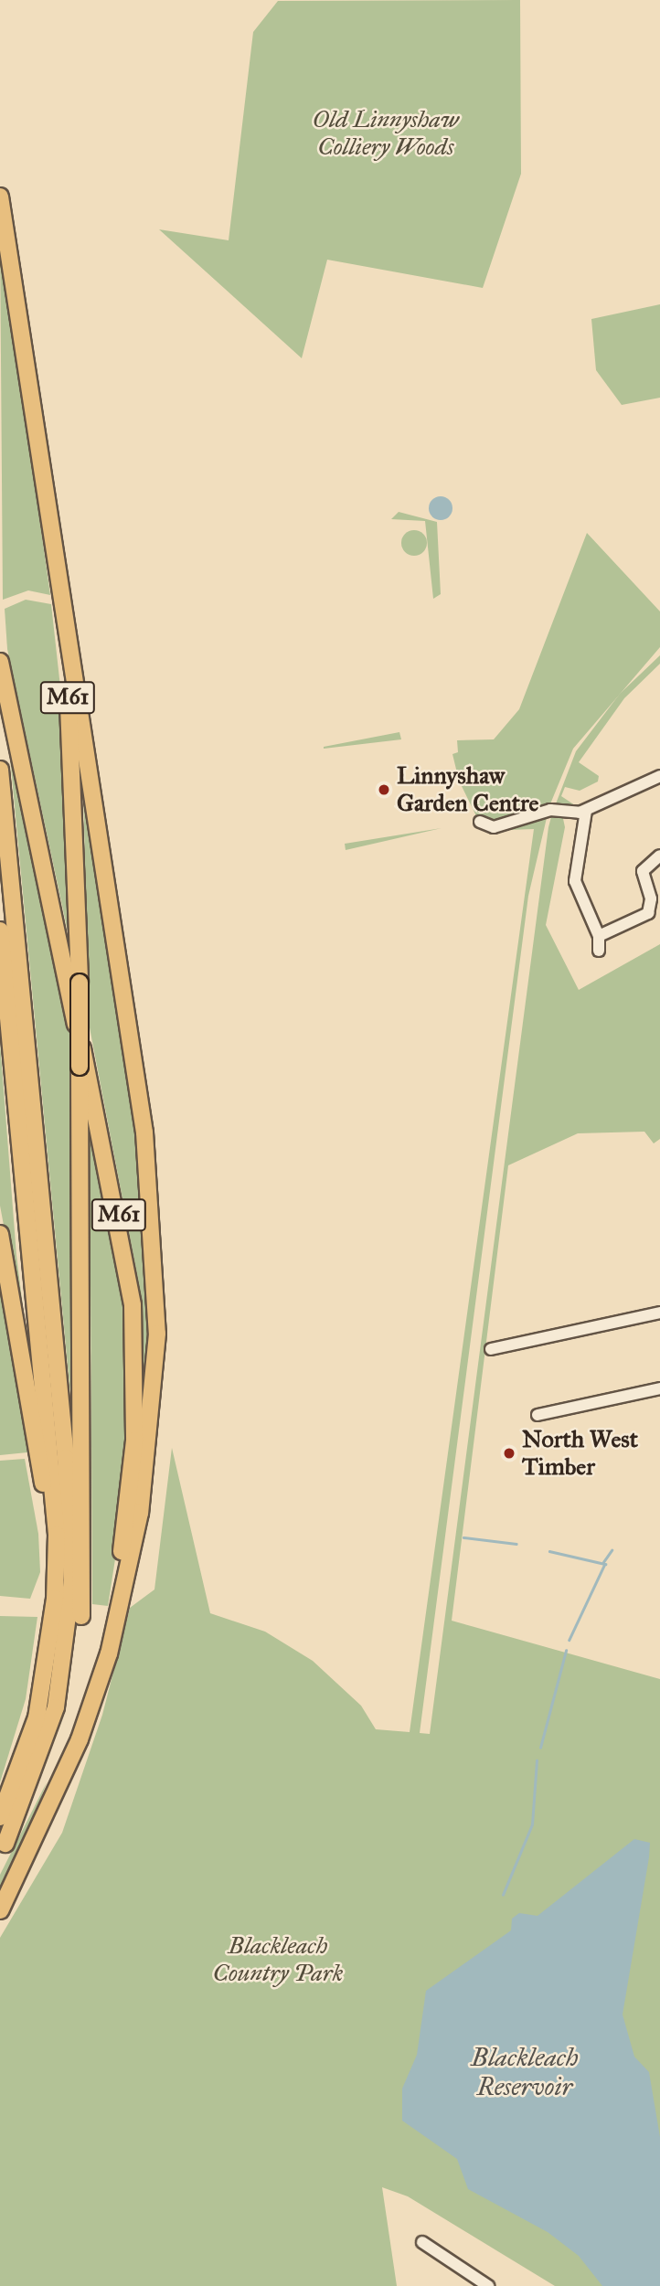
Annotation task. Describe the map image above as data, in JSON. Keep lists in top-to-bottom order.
{
  "streets": {
    "highway": ["M61"]
  },
  "water": ["Blackleach Reservoir"],
  "parks": ["Old Linnyshaw Colliery Woods", "Blackleach Country Park"],
  "places": ["Linnyshaw Garden Centre", "North West Timber"]
}
